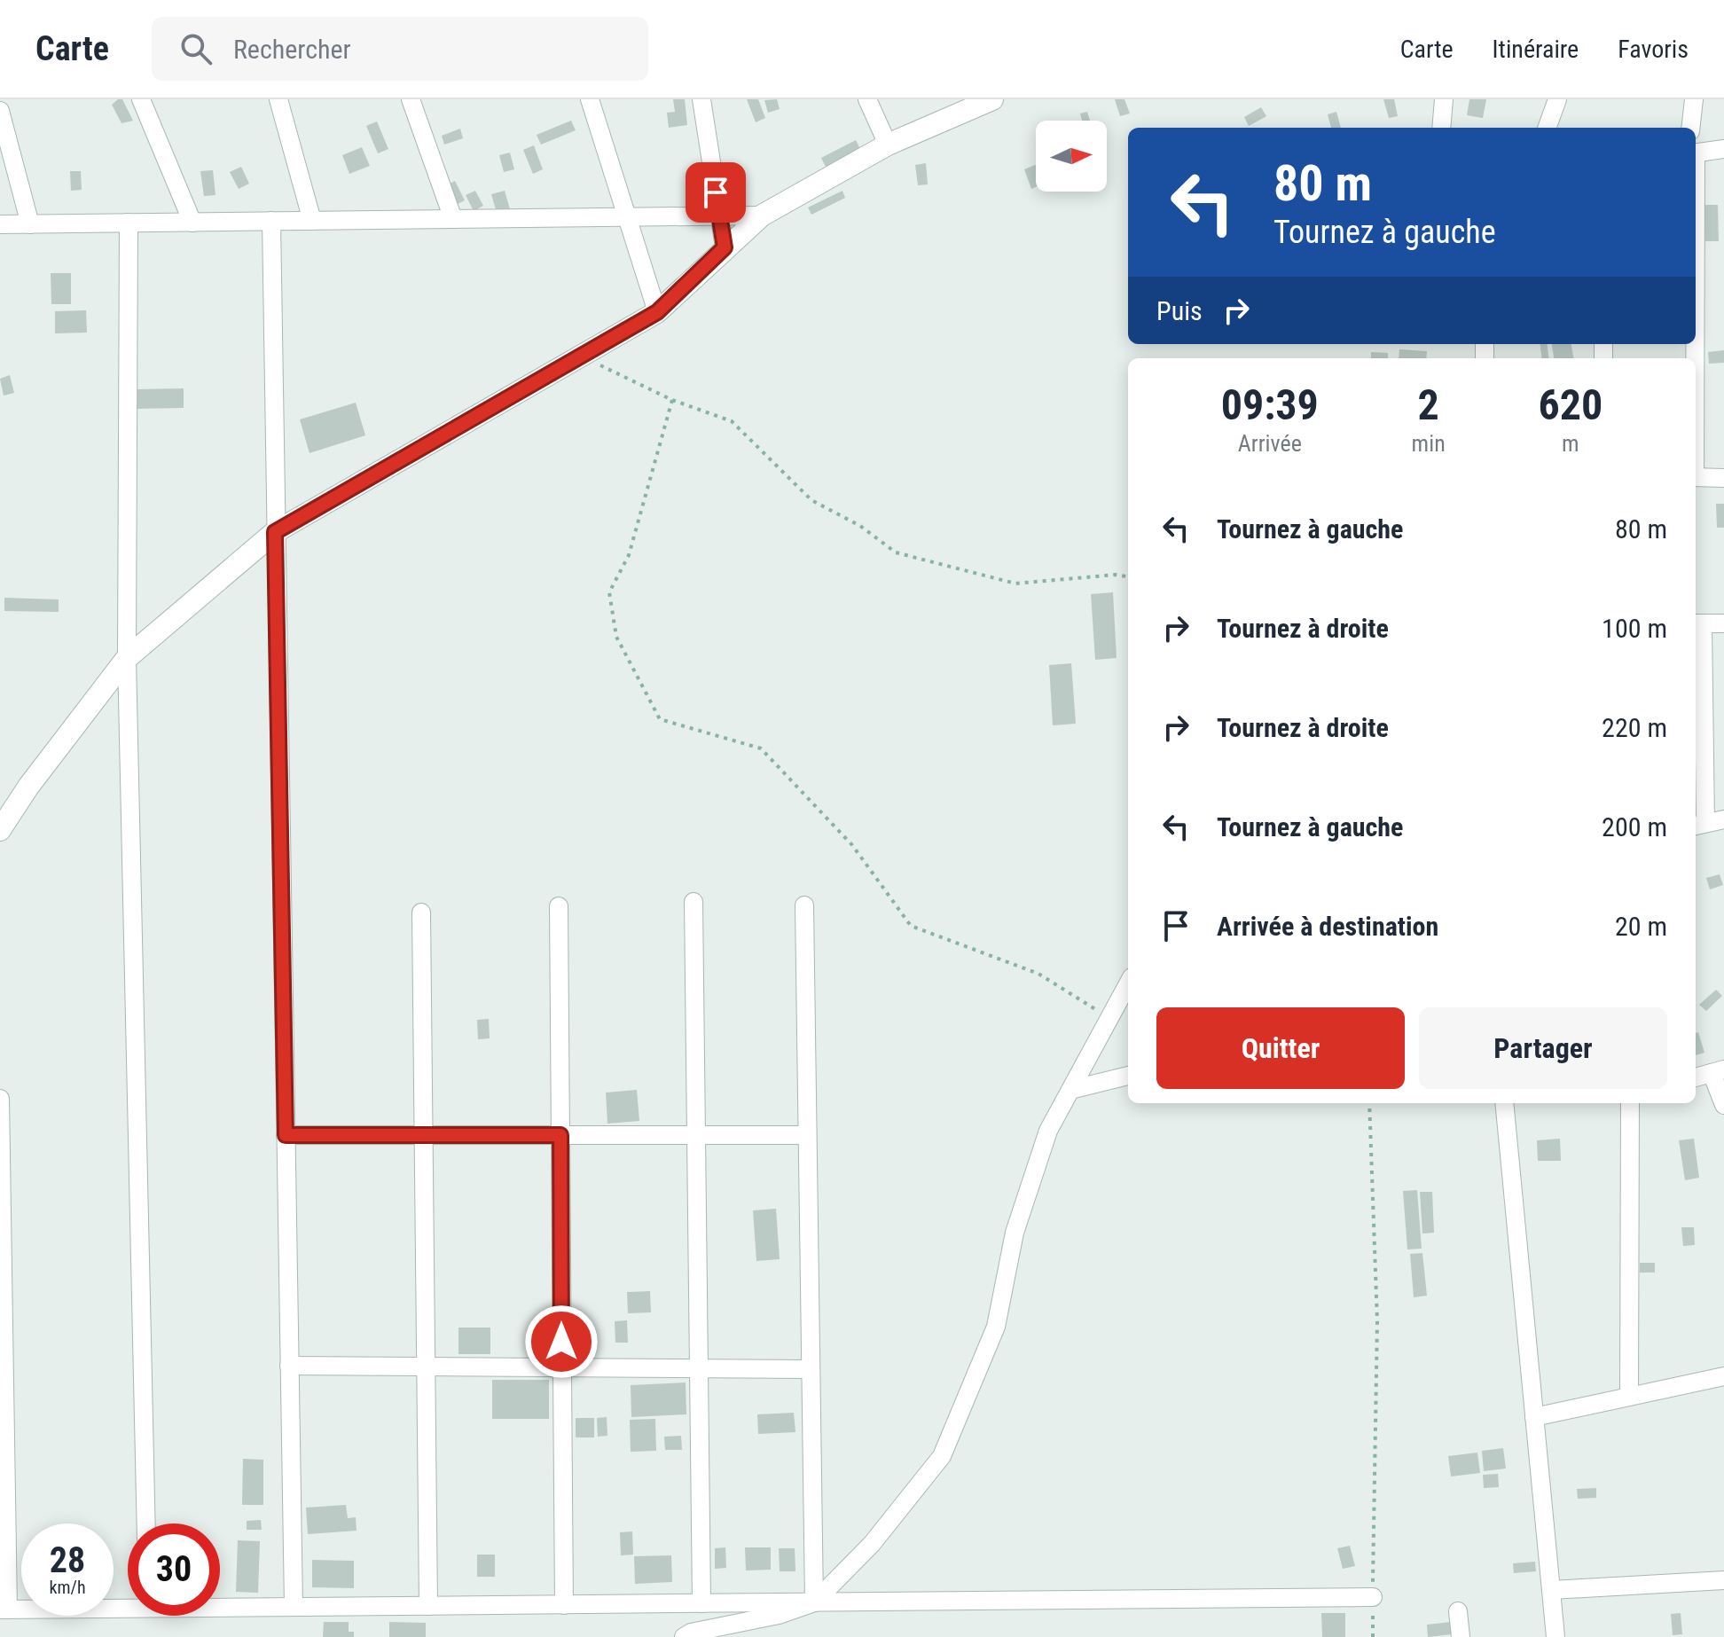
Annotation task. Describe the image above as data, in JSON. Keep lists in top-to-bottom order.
{
  "north": "right",
  "page": {
    "header": "Carte",
    "search": "Rechercher",
    "nav": ["Carte", "Itinéraire", "Favoris"],
    "turn": ["80 m", "Tournez à gauche"],
    "then": "Puis",
    "eta": [
      "09:39",
      "Arrivée",
      "2",
      "min",
      "620",
      "m"
    ],
    "list": [
      {
        "name": "Tournez à gauche",
        "value": "80 m"
      },
      {
        "name": "Tournez à droite",
        "value": "100 m"
      },
      {
        "name": "Tournez à droite",
        "value": "220 m"
      },
      {
        "name": "Tournez à gauche",
        "value": "200 m"
      },
      {
        "name": "Arrivée à destination",
        "value": "20 m"
      }
    ],
    "buttons": ["Quitter", "Partager"],
    "speed": "28 km/h",
    "limit": "30"
  }
}
